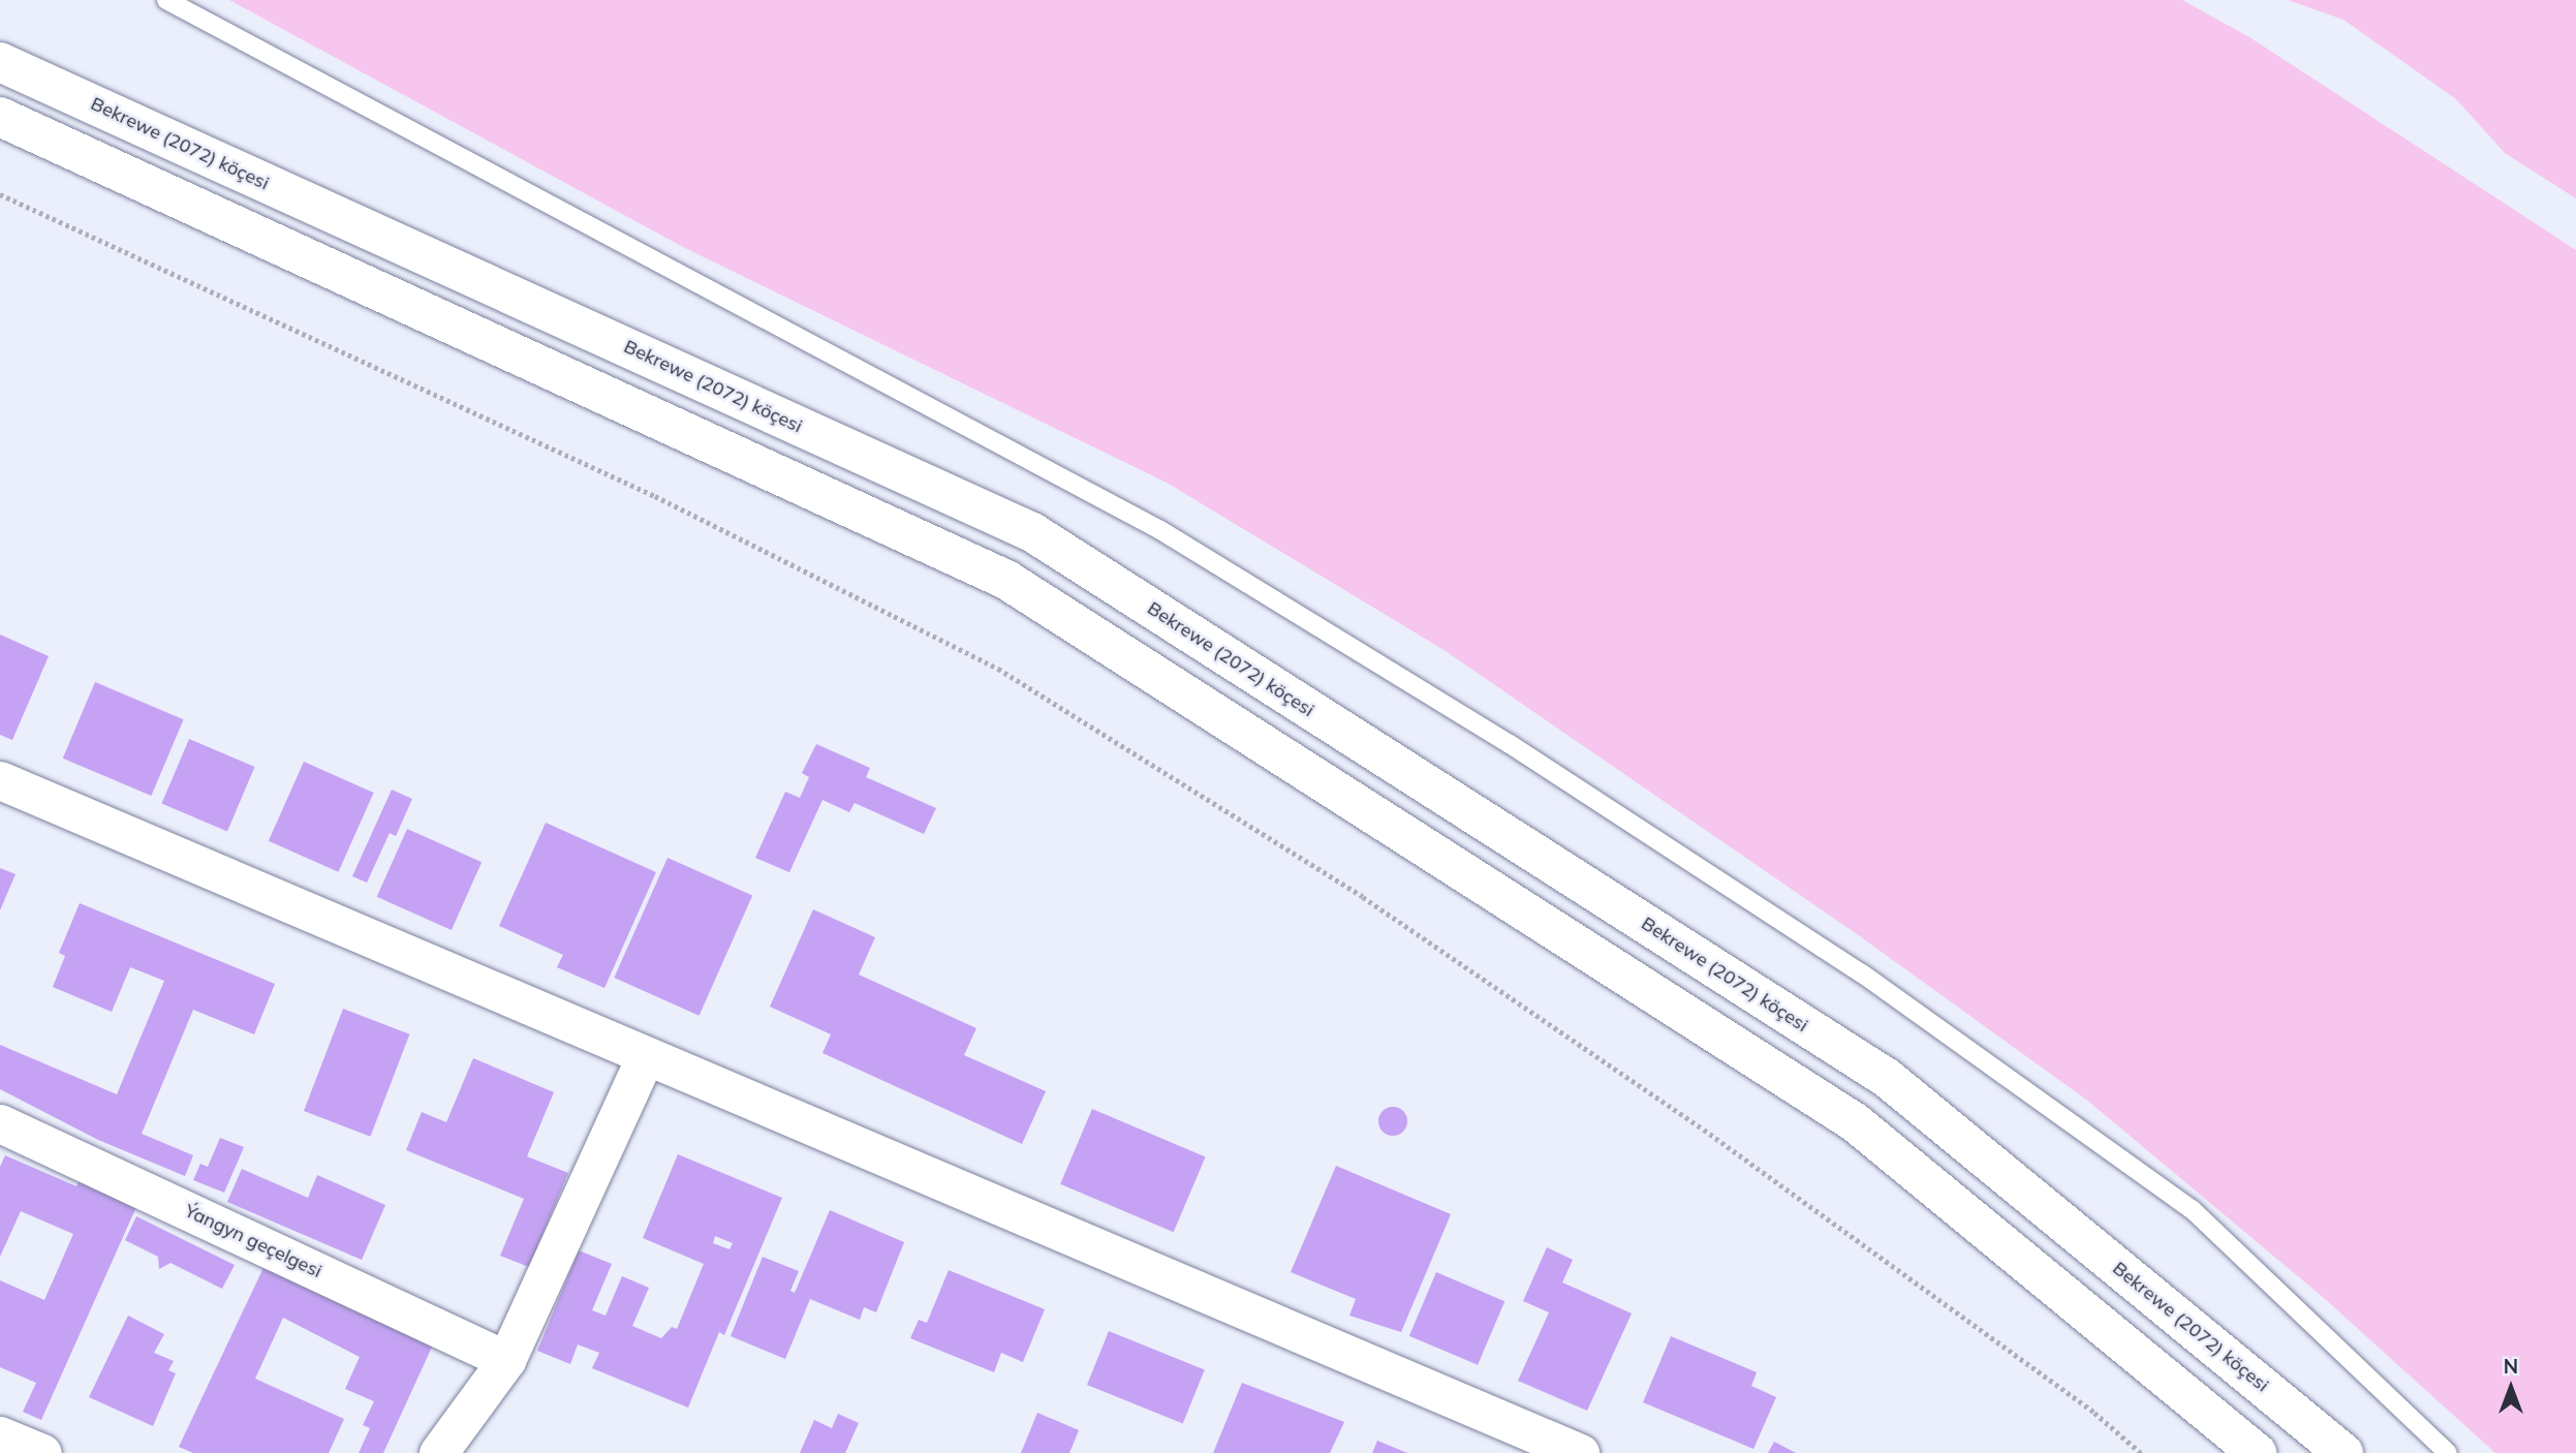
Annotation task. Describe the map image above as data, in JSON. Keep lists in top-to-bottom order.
{
  "streets": {
    "main road": ["Bekrewe (2072) köçesi"],
    "street": ["Ýangyn geçelgesi"]
  },
  "north": "top"
}
